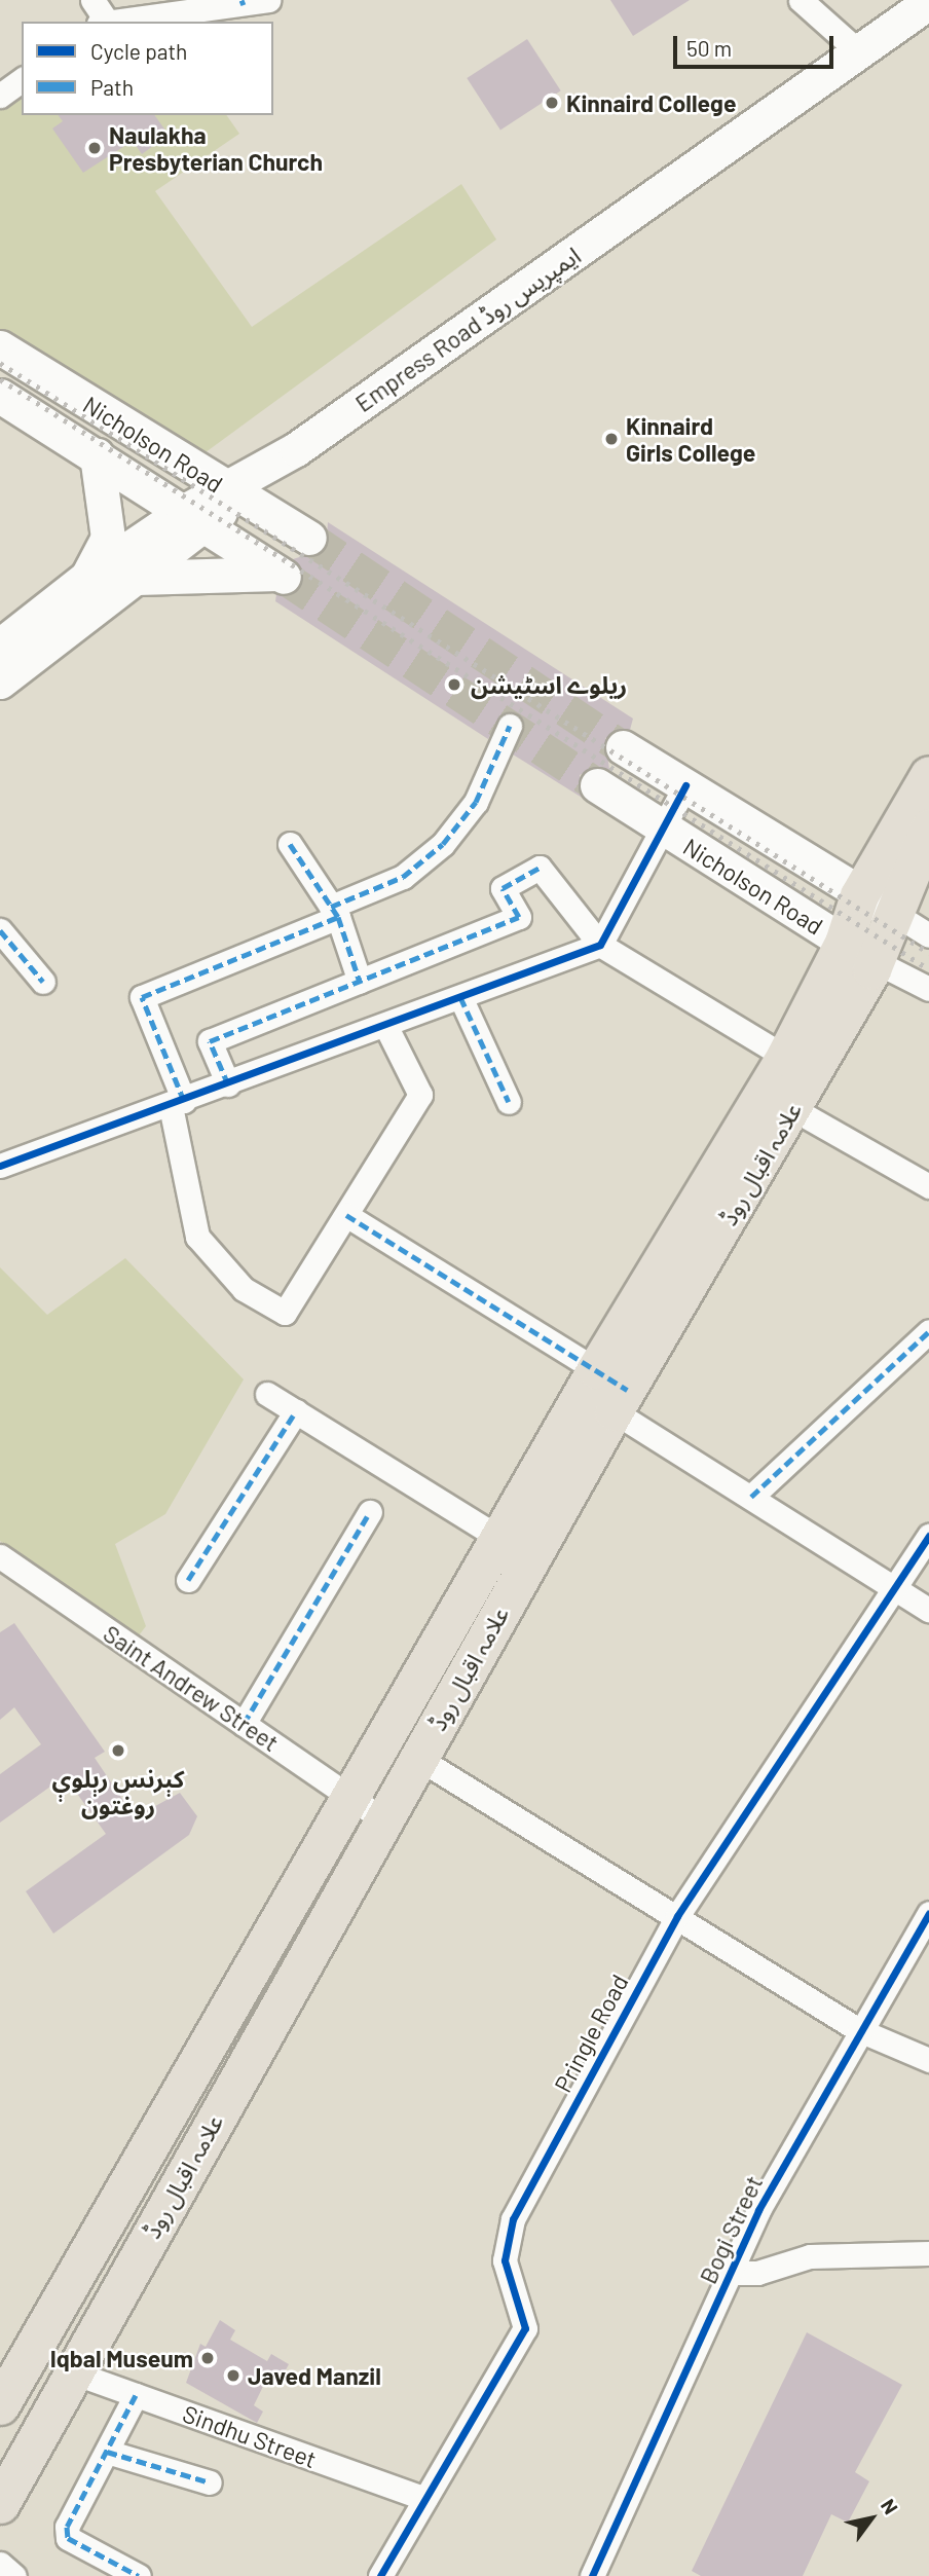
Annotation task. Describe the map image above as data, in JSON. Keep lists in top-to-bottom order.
{
  "streets": {
    "main road": ["Empress Road ایمپریس روڈ", "Nicholson Road", "علامہ اقبال روڈ"],
    "street": [
      "Saint Andrew Street",
      "Pringle Road",
      "Bogi Street",
      "Sindhu Street"
    ]
  },
  "crossings": [
    ["Empress Road ایمپریس روڈ", "Nicholson Road"],
    ["Nicholson Road", "علامہ اقبال روڈ"],
    ["علامہ اقبال روڈ", "Saint Andrew Street"],
    ["علامہ اقبال روڈ", "Sindhu Street"],
    ["Pringle Road", "Sindhu Street"]
  ],
  "places": [
    "Kinnaird College",
    "Naulakha Presbyterian Church",
    "Kinnaird Girls College",
    "ریلوے اسٹیشن",
    "کېرنس رېلوې روغتون",
    "Iqbal Museum",
    "Javed Manzil"
  ],
  "legend": ["Cycle path", "Path"],
  "scale_bar": "50 m",
  "north": "top right"
}
